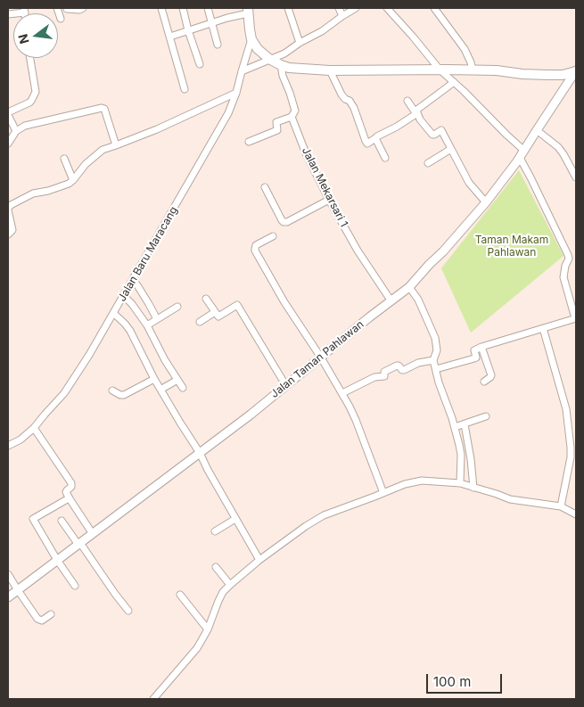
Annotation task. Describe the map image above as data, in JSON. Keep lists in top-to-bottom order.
{
  "streets": {
    "main road": ["Jalan Taman Pahlawan"],
    "street": ["Jalan Mekarsari 1", "Jalan Baru Maracang"]
  },
  "crossings": [
    ["Jalan Mekarsari 1", "Jalan Taman Pahlawan"]
  ],
  "parks": ["Taman Makam Pahlawan"],
  "scale_bar": "100 m",
  "north": "left"
}
